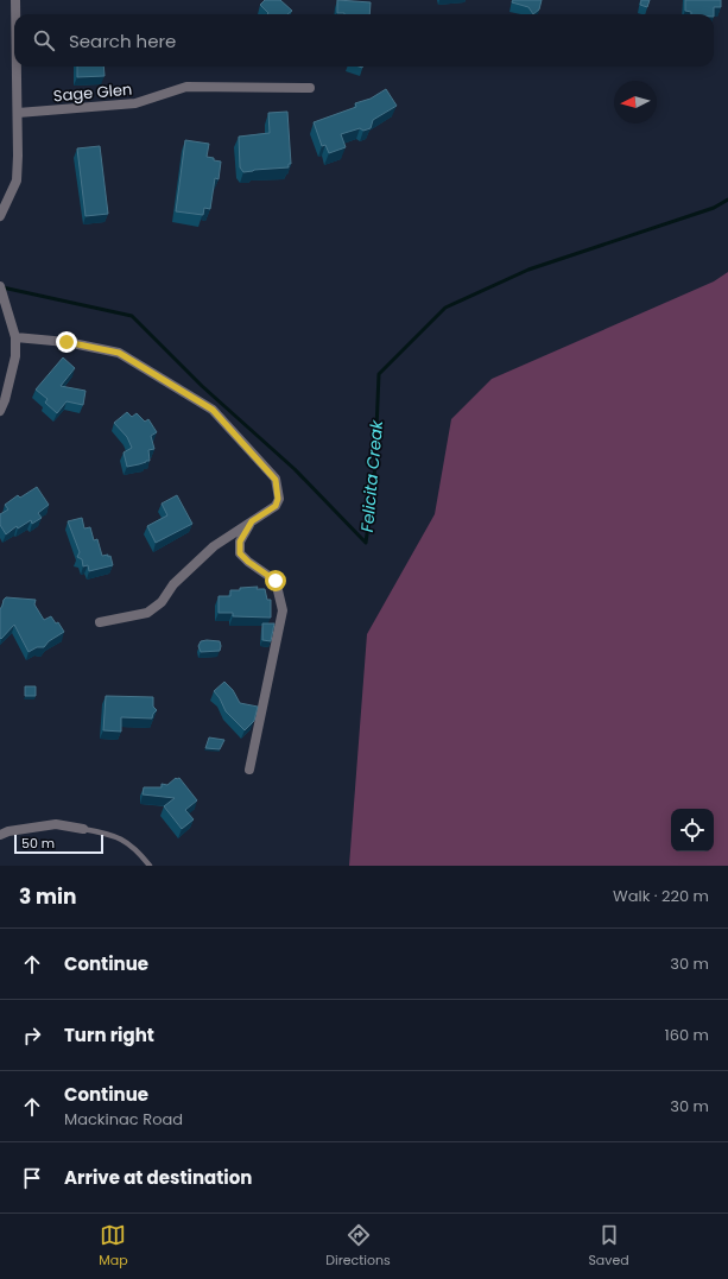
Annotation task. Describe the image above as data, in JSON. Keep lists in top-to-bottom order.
{
  "streets": {
    "street": ["Sage Glen"]
  },
  "water": ["Felicita Creak"],
  "scale_bar": "50 m",
  "north": "left",
  "page": {
    "search": "Search here",
    "scale": "50 m",
    "heading": ["3 min", "Walk · 220 m"],
    "list": [
      ["Continue", "30 m"],
      ["Turn right", "160 m"],
      ["Continue", "Mackinac Road", "30 m"],
      "Arrive at destination"
    ],
    "nav": ["Map", "Directions", "Saved"]
  }
}
